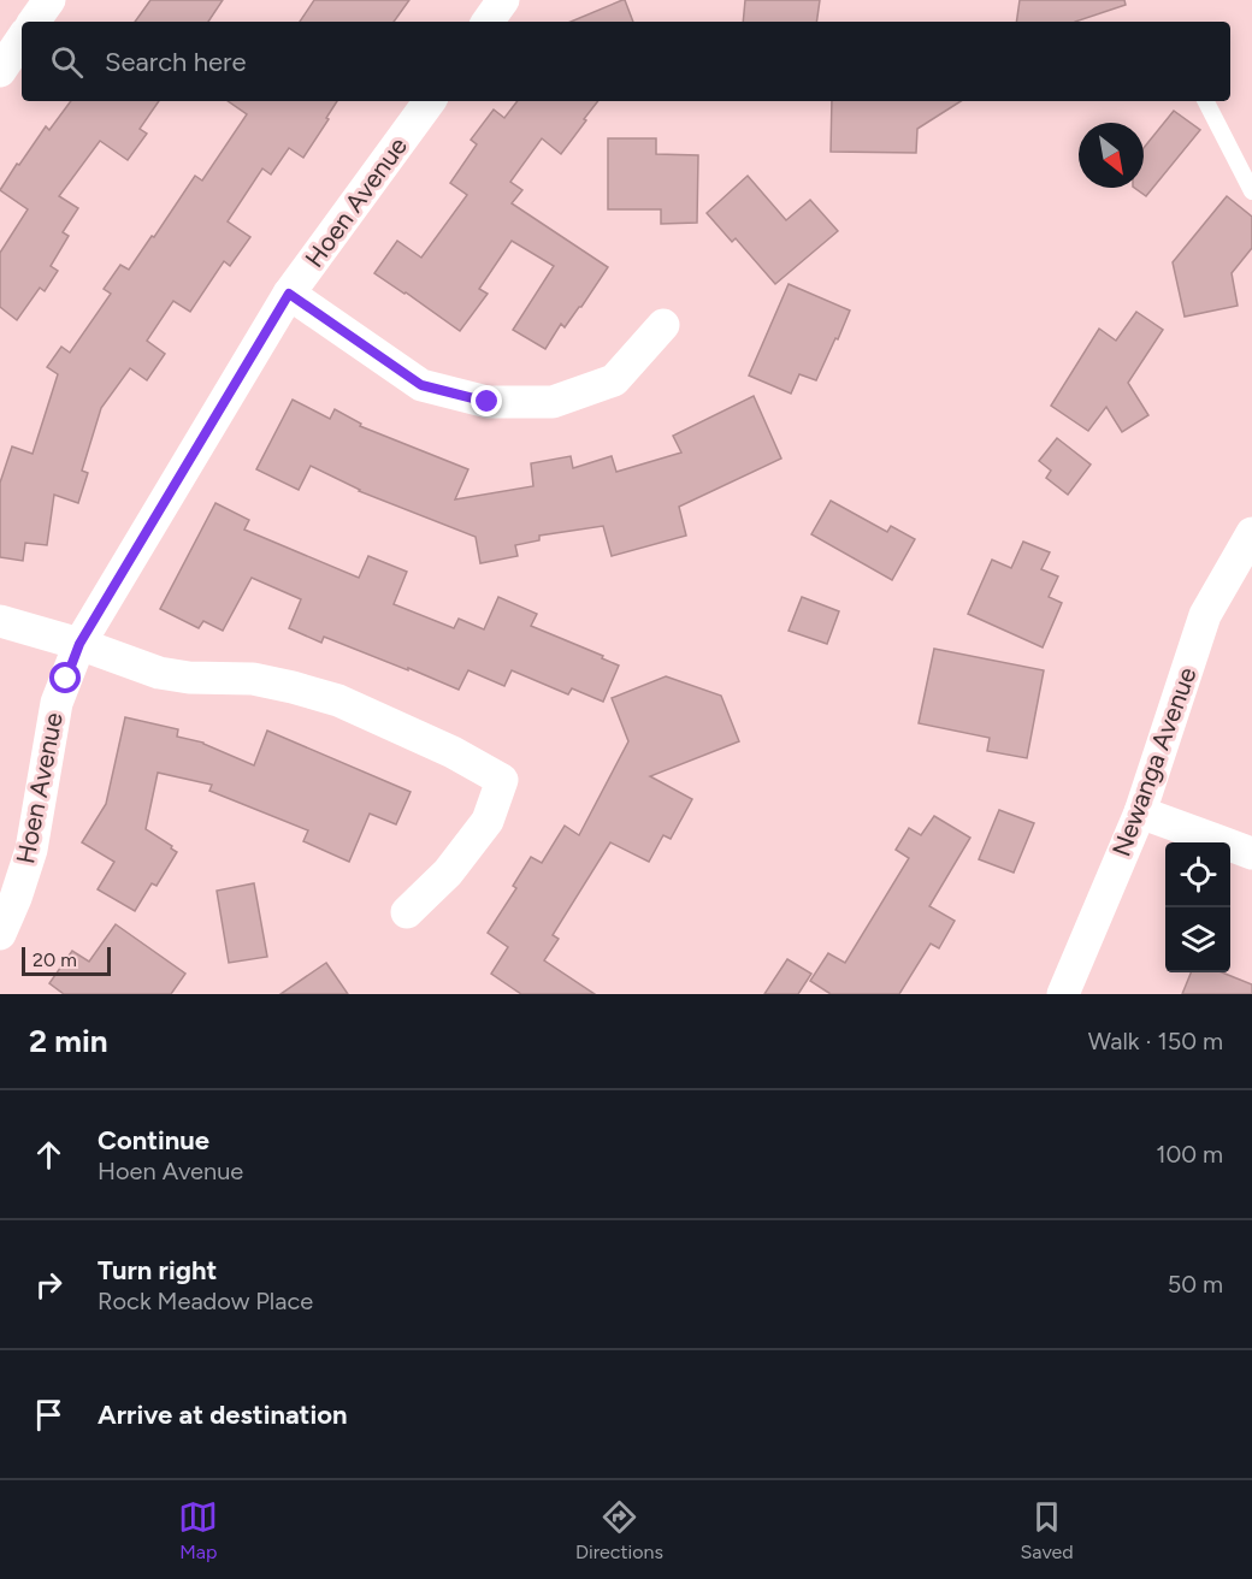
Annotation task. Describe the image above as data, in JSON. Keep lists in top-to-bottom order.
{
  "streets": {
    "street": ["Hoen Avenue", "Newanga Avenue"]
  },
  "scale_bar": "20 m",
  "north": "bottom right",
  "page": {
    "search": "Search here",
    "scale": "20 m",
    "heading": ["2 min", "Walk · 150 m"],
    "list": [
      ["Continue", "Hoen Avenue", "100 m"],
      ["Turn right", "Rock Meadow Place", "50 m"],
      "Arrive at destination"
    ],
    "nav": ["Map", "Directions", "Saved"]
  }
}
